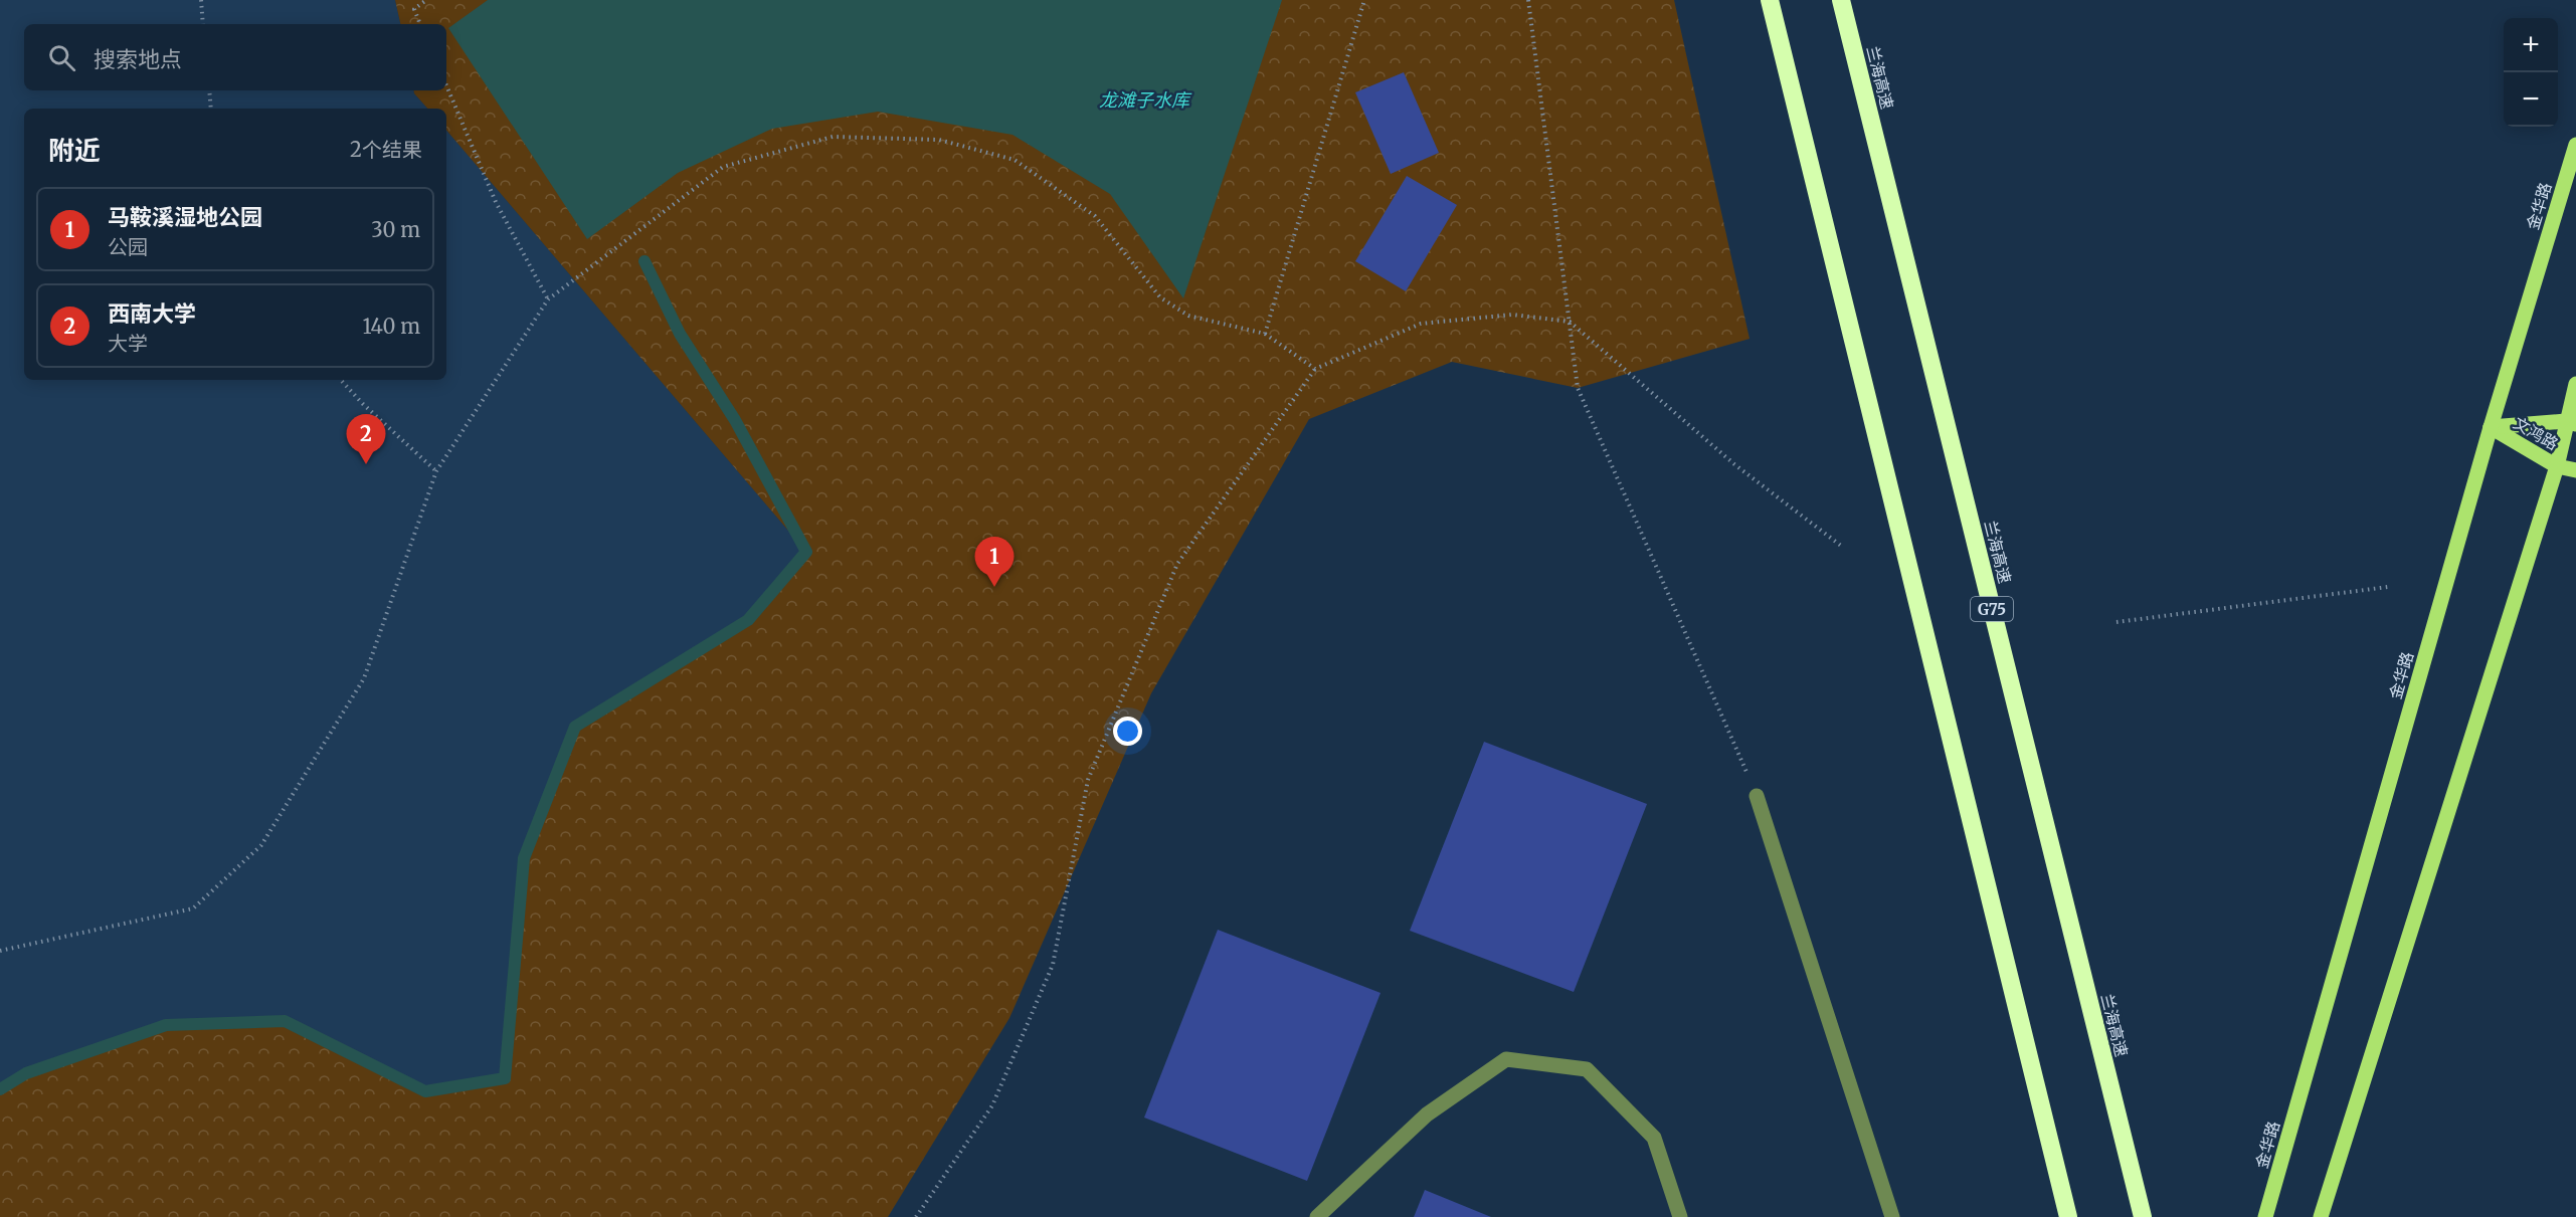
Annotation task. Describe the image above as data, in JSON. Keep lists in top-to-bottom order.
{
  "streets": {
    "highway": ["兰海高速", "G75"],
    "main road": ["金华路", "文鸿路"]
  },
  "crossings": [
    ["金华路", "文鸿路"]
  ],
  "water": ["龙滩子水库"],
  "page": {
    "map_buttons": ["+", "−"],
    "search": "搜索地点",
    "heading": ["附近", "2个结果"],
    "list": [
      {
        "mark": "1",
        "name": "马鞍溪湿地公园",
        "note": "公园",
        "value": "30 m"
      },
      {
        "mark": "2",
        "name": "西南大学",
        "note": "大学",
        "value": "140 m"
      }
    ],
    "pins": ["2", "1"]
  }
}
